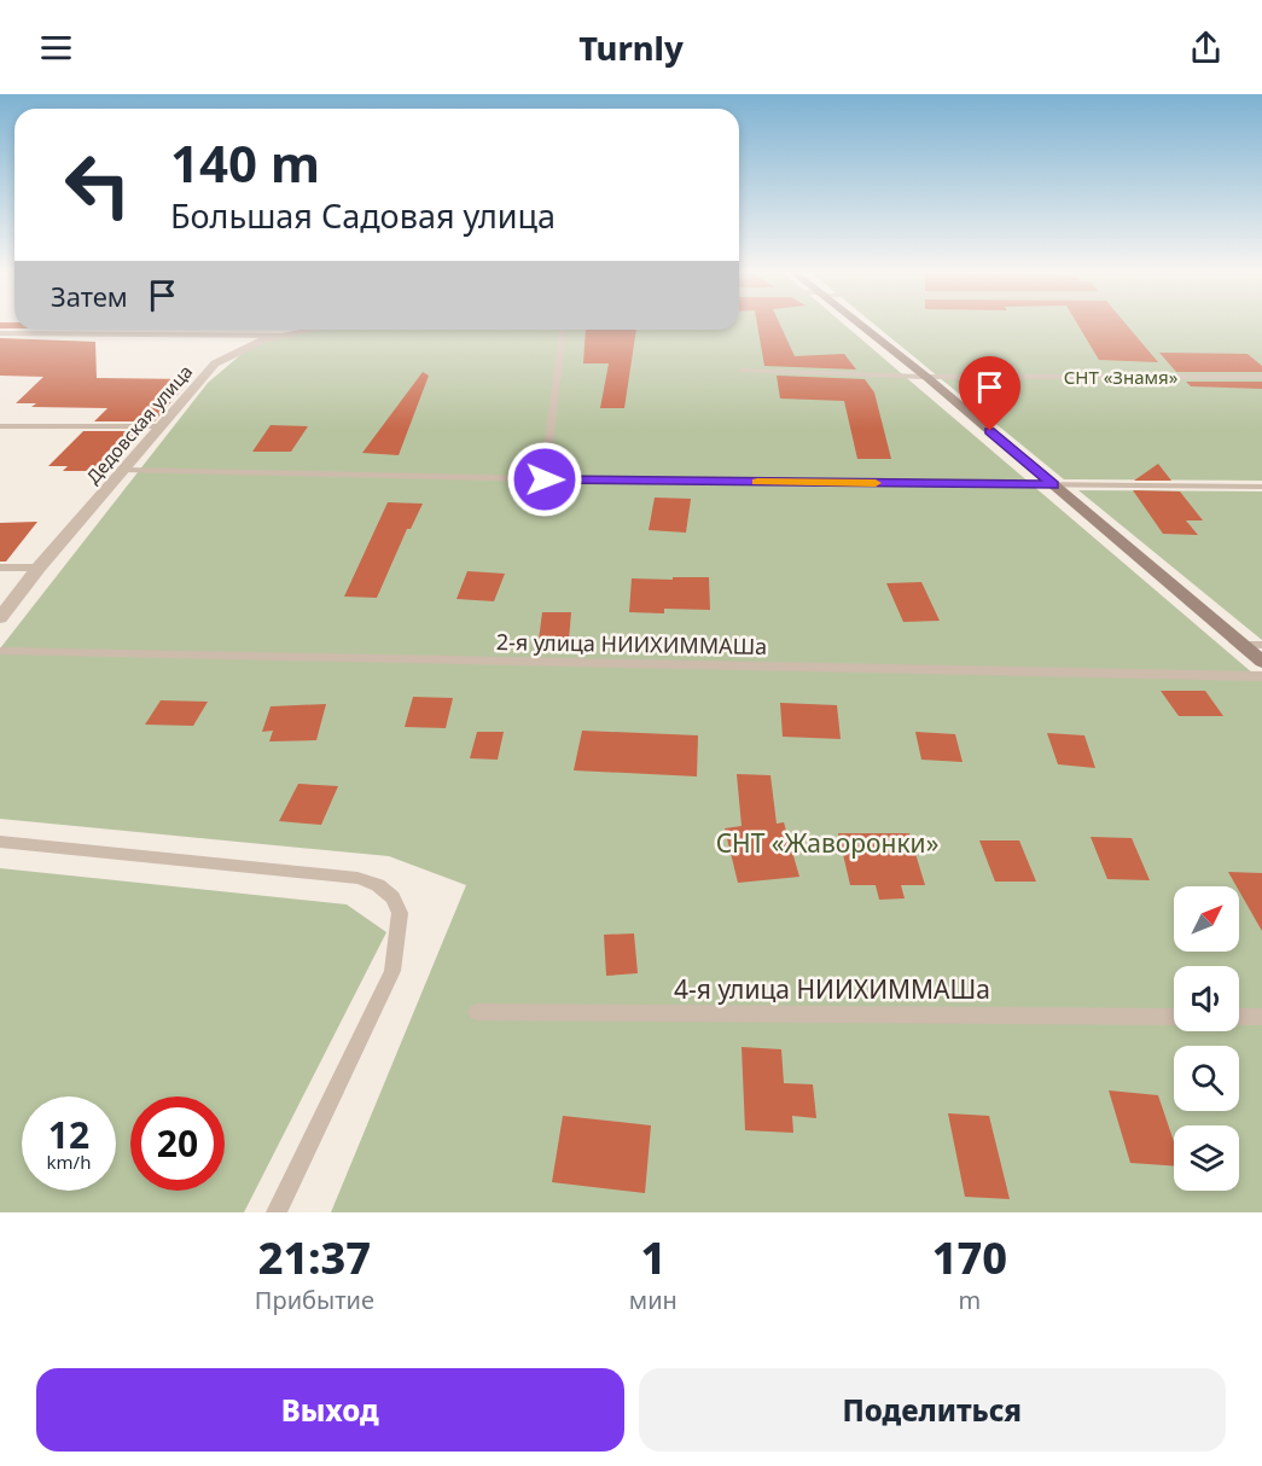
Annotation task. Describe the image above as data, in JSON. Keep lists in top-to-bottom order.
{
  "streets": {
    "street": ["Дедовская улица"],
    "lane": ["2-я улица НИИХИММАШа", "4-я улица НИИХИММАШа"]
  },
  "parks": ["СНТ «Знамя»", "СНТ «Жаворонки»"],
  "north": "top right",
  "page": {
    "header": "Turnly",
    "turn": ["140 m", "Большая Садовая улица"],
    "then": "Затем",
    "speed": "12 km/h",
    "limit": "20",
    "eta": [
      "21:37",
      "Прибытие",
      "1",
      "мин",
      "170",
      "m"
    ],
    "buttons": ["Выход", "Поделиться"]
  }
}
